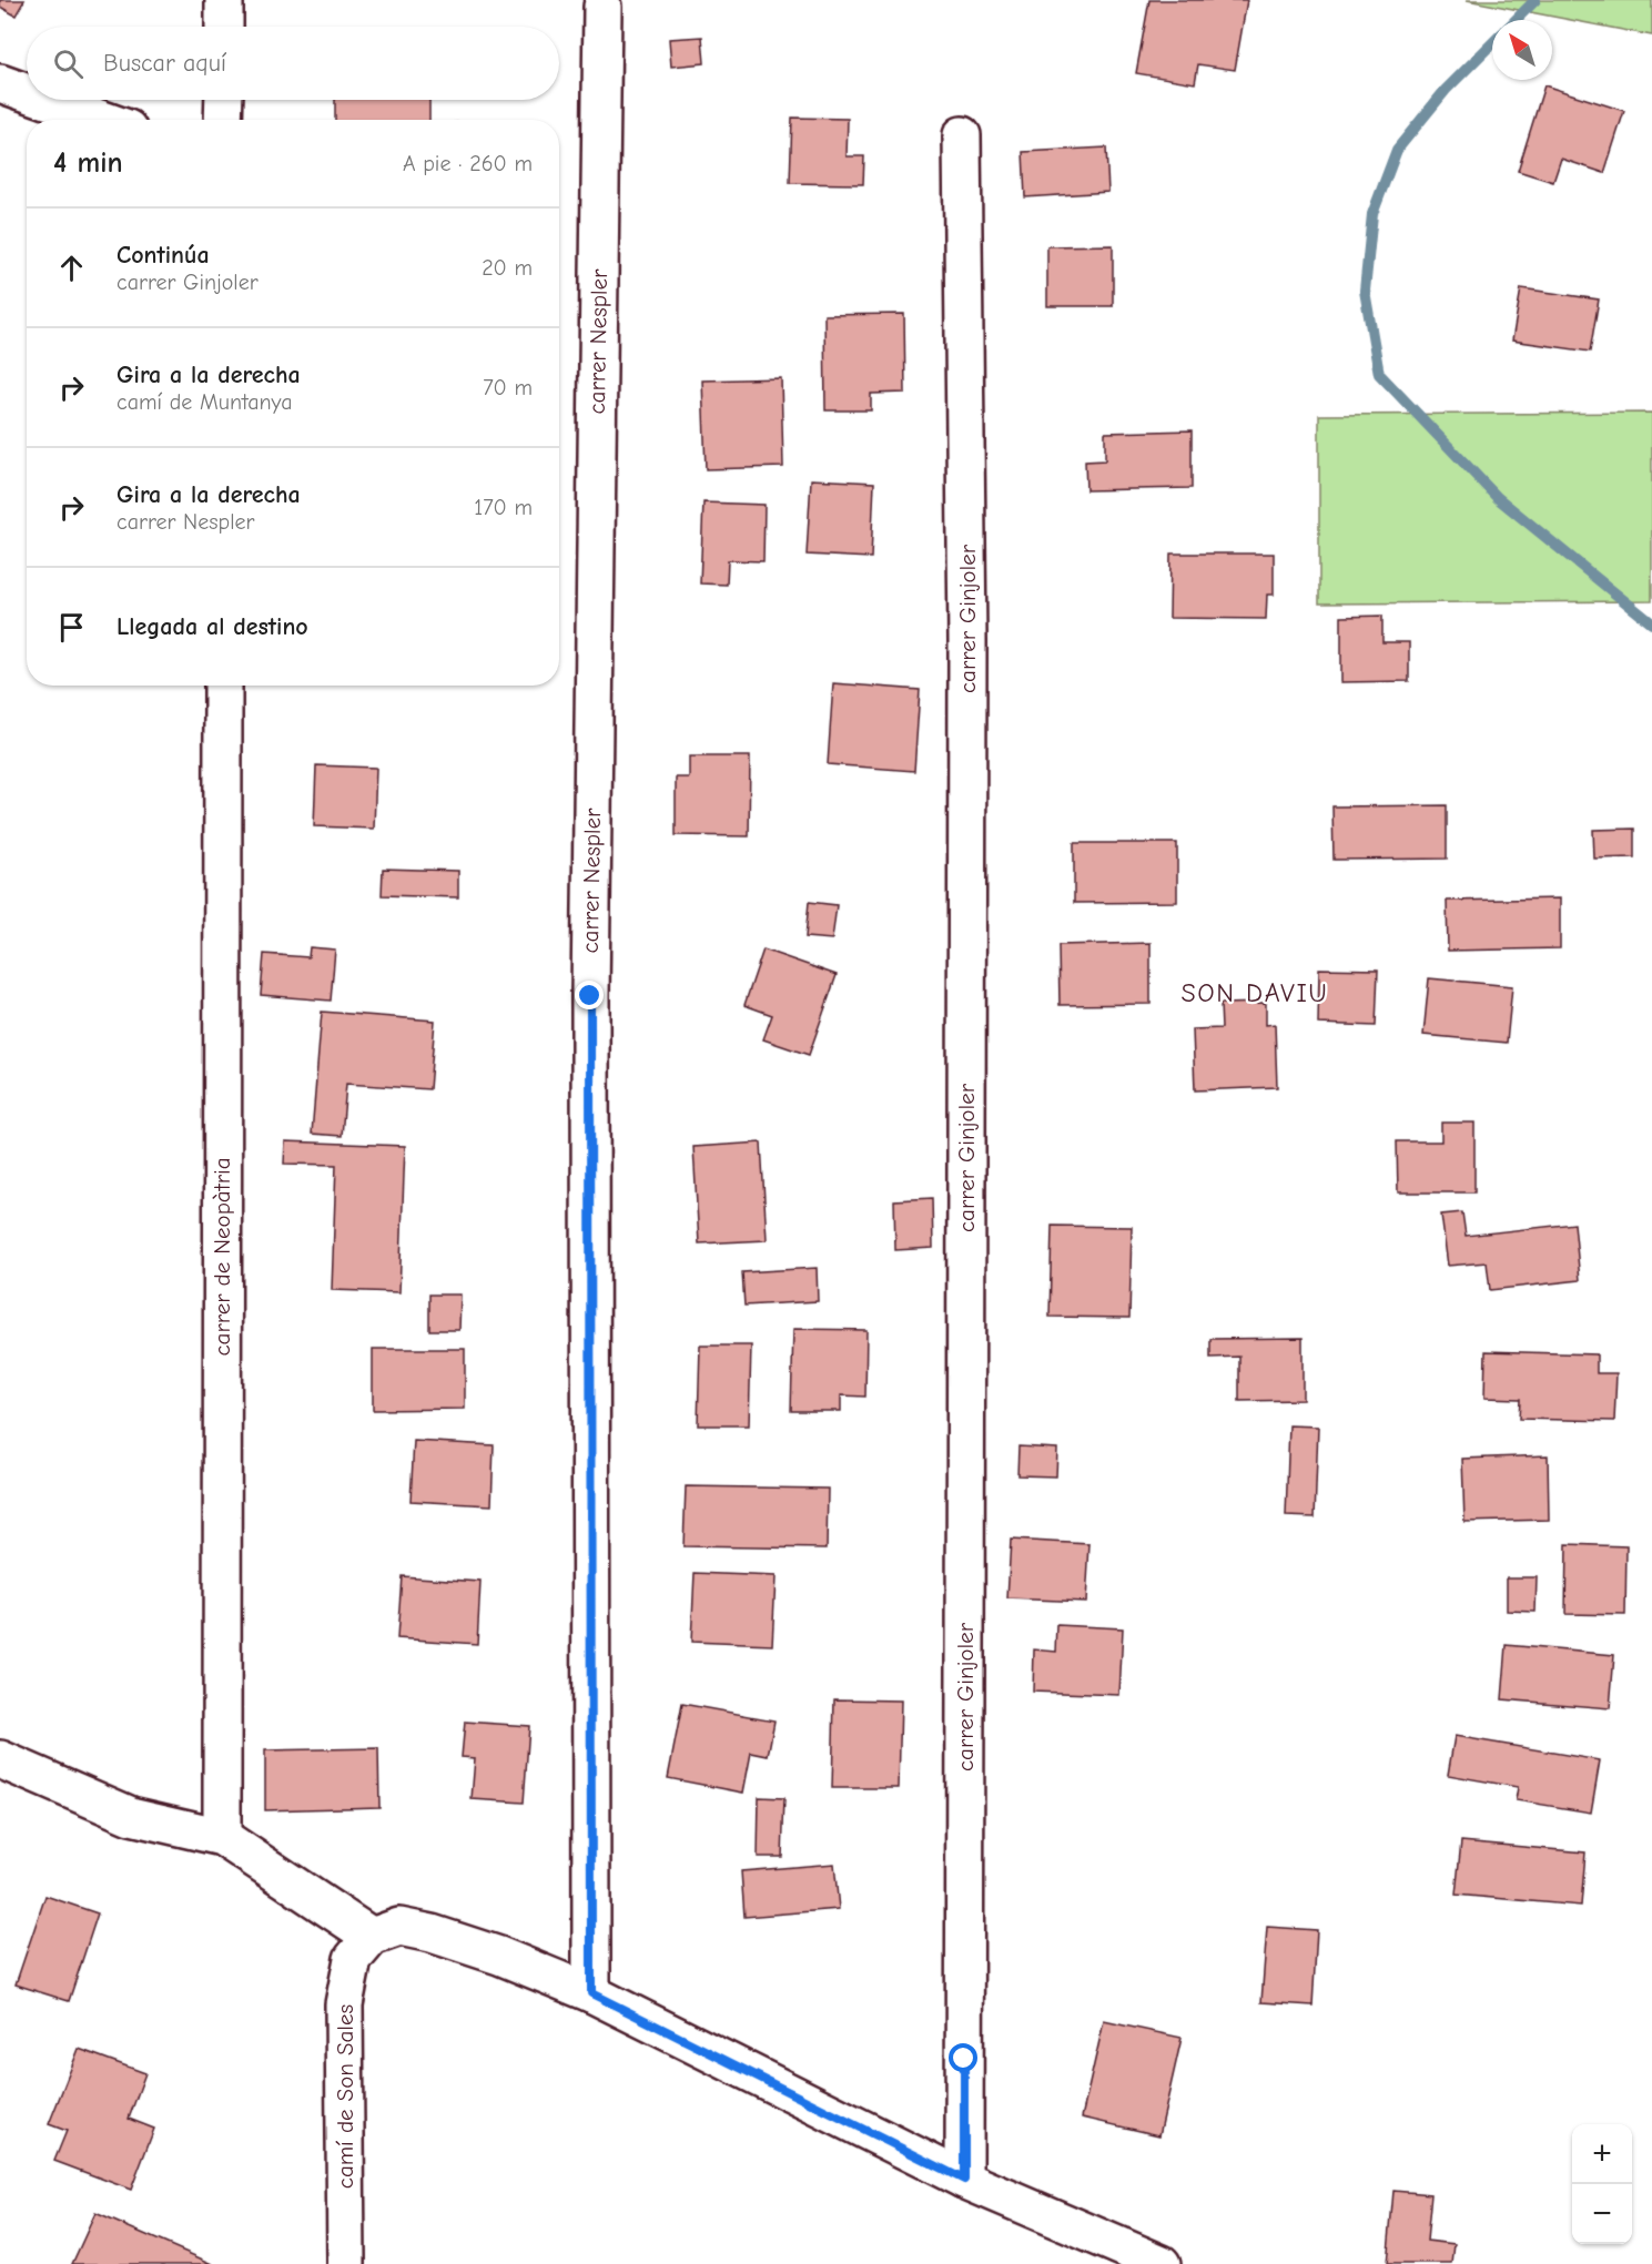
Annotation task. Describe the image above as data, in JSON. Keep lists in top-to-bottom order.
{
  "streets": {
    "street": [
      "carrer Nespler",
      "carrer Ginjoler",
      "carrer de Neopàtria",
      "camí de Son Sales"
    ]
  },
  "districts": ["SON DAVIU"],
  "north": "top left",
  "page": {
    "search": "Buscar aquí",
    "heading": ["4 min", "A pie · 260 m"],
    "list": [
      ["Continúa", "carrer Ginjoler", "20 m"],
      ["Gira a la derecha", "camí de Muntanya", "70 m"],
      ["Gira a la derecha", "carrer Nespler", "170 m"],
      "Llegada al destino"
    ],
    "map_buttons": ["+", "−"]
  }
}
